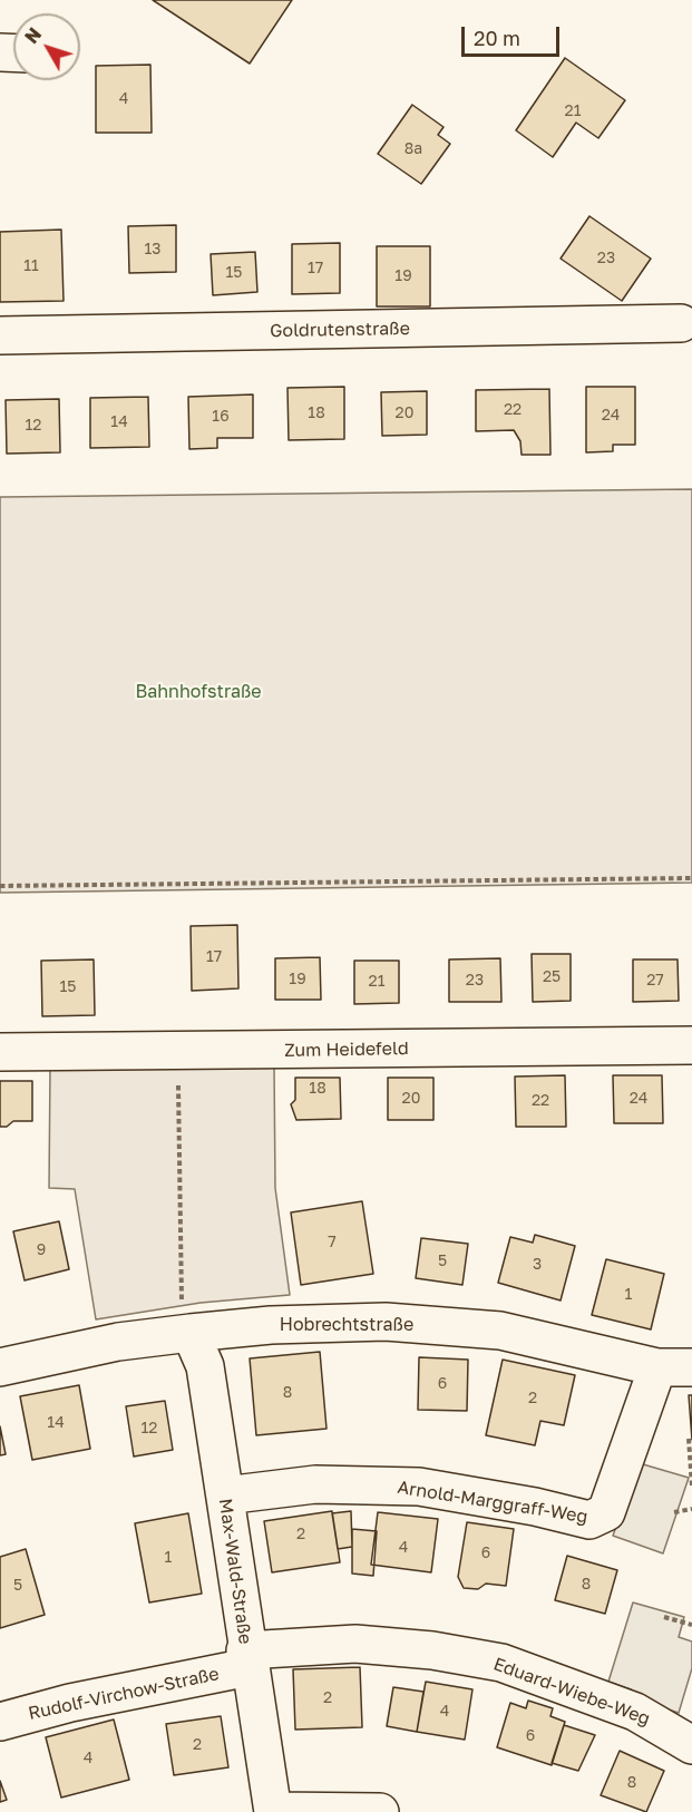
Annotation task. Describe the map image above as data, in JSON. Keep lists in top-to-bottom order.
{
  "streets": {
    "street": [
      "Goldrutenstraße",
      "Zum Heidefeld",
      "Hobrechtstraße",
      "Arnold-Marggraff-Weg",
      "Max-Wald-Straße",
      "Eduard-Wiebe-Weg",
      "Rudolf-Virchow-Straße"
    ]
  },
  "crossings": [
    ["Hobrechtstraße", "Arnold-Marggraff-Weg"],
    ["Hobrechtstraße", "Max-Wald-Straße"],
    ["Arnold-Marggraff-Weg", "Max-Wald-Straße"],
    ["Max-Wald-Straße", "Eduard-Wiebe-Weg"],
    ["Max-Wald-Straße", "Rudolf-Virchow-Straße"],
    ["Eduard-Wiebe-Weg", "Rudolf-Virchow-Straße"]
  ],
  "parks": ["Bahnhofstraße"],
  "house_numbers": [
    "4",
    "21",
    "8a",
    "13",
    "23",
    "11",
    "17",
    "15",
    "19",
    "22",
    "18",
    "20",
    "24",
    "16",
    "14",
    "12",
    "17",
    "25",
    "19",
    "23",
    "27",
    "21",
    "15",
    "18",
    "20",
    "24",
    "22",
    "7",
    "9",
    "5",
    "3",
    "1",
    "6",
    "8",
    "2",
    "14",
    "12",
    "2",
    "4",
    "6",
    "1",
    "8",
    "5",
    "2",
    "4",
    "6",
    "2",
    "4",
    "8"
  ],
  "scale_bar": "20 m",
  "north": "top left"
}
